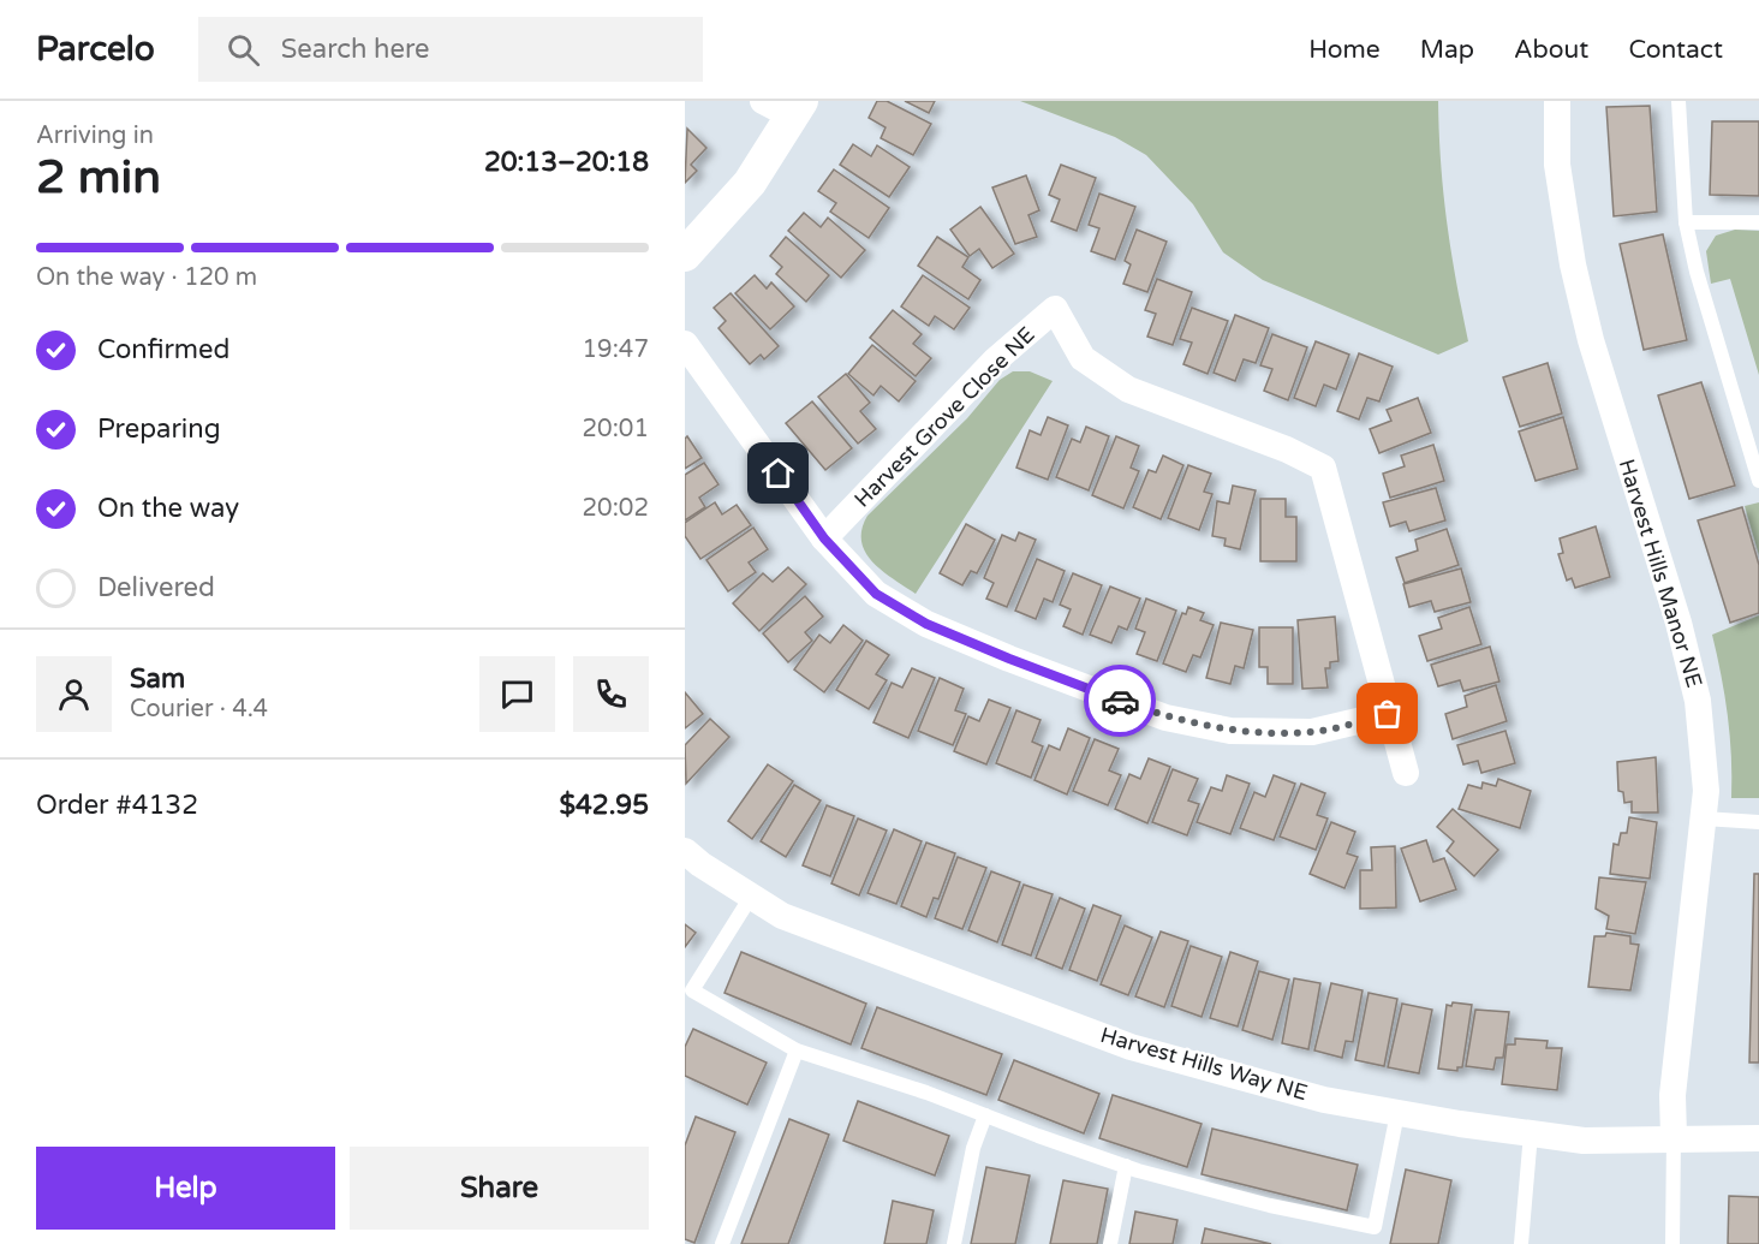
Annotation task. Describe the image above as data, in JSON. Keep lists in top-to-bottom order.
{
  "streets": {
    "street": ["Harvest Grove Close NE", "Harvest Hills Manor NE", "Harvest Hills Way NE"]
  },
  "crossings": [
    ["Harvest Hills Manor NE", "Harvest Hills Way NE"]
  ],
  "page": {
    "header": "Parcelo",
    "search": "Search here",
    "nav": [
      "Home",
      "Map",
      "About",
      "Contact"
    ],
    "heading": ["2 min", "Arriving in", "20:13–20:18"],
    "panel": [
      "Sam",
      "Courier · 4.4",
      "Order #4132",
      "$42.95"
    ],
    "bar": "On the way · 120 m",
    "list": [
      ["Confirmed", "19:47"],
      ["Preparing", "20:01"],
      ["On the way", "20:02"],
      "Delivered"
    ],
    "buttons": ["Help", "Share"]
  }
}
